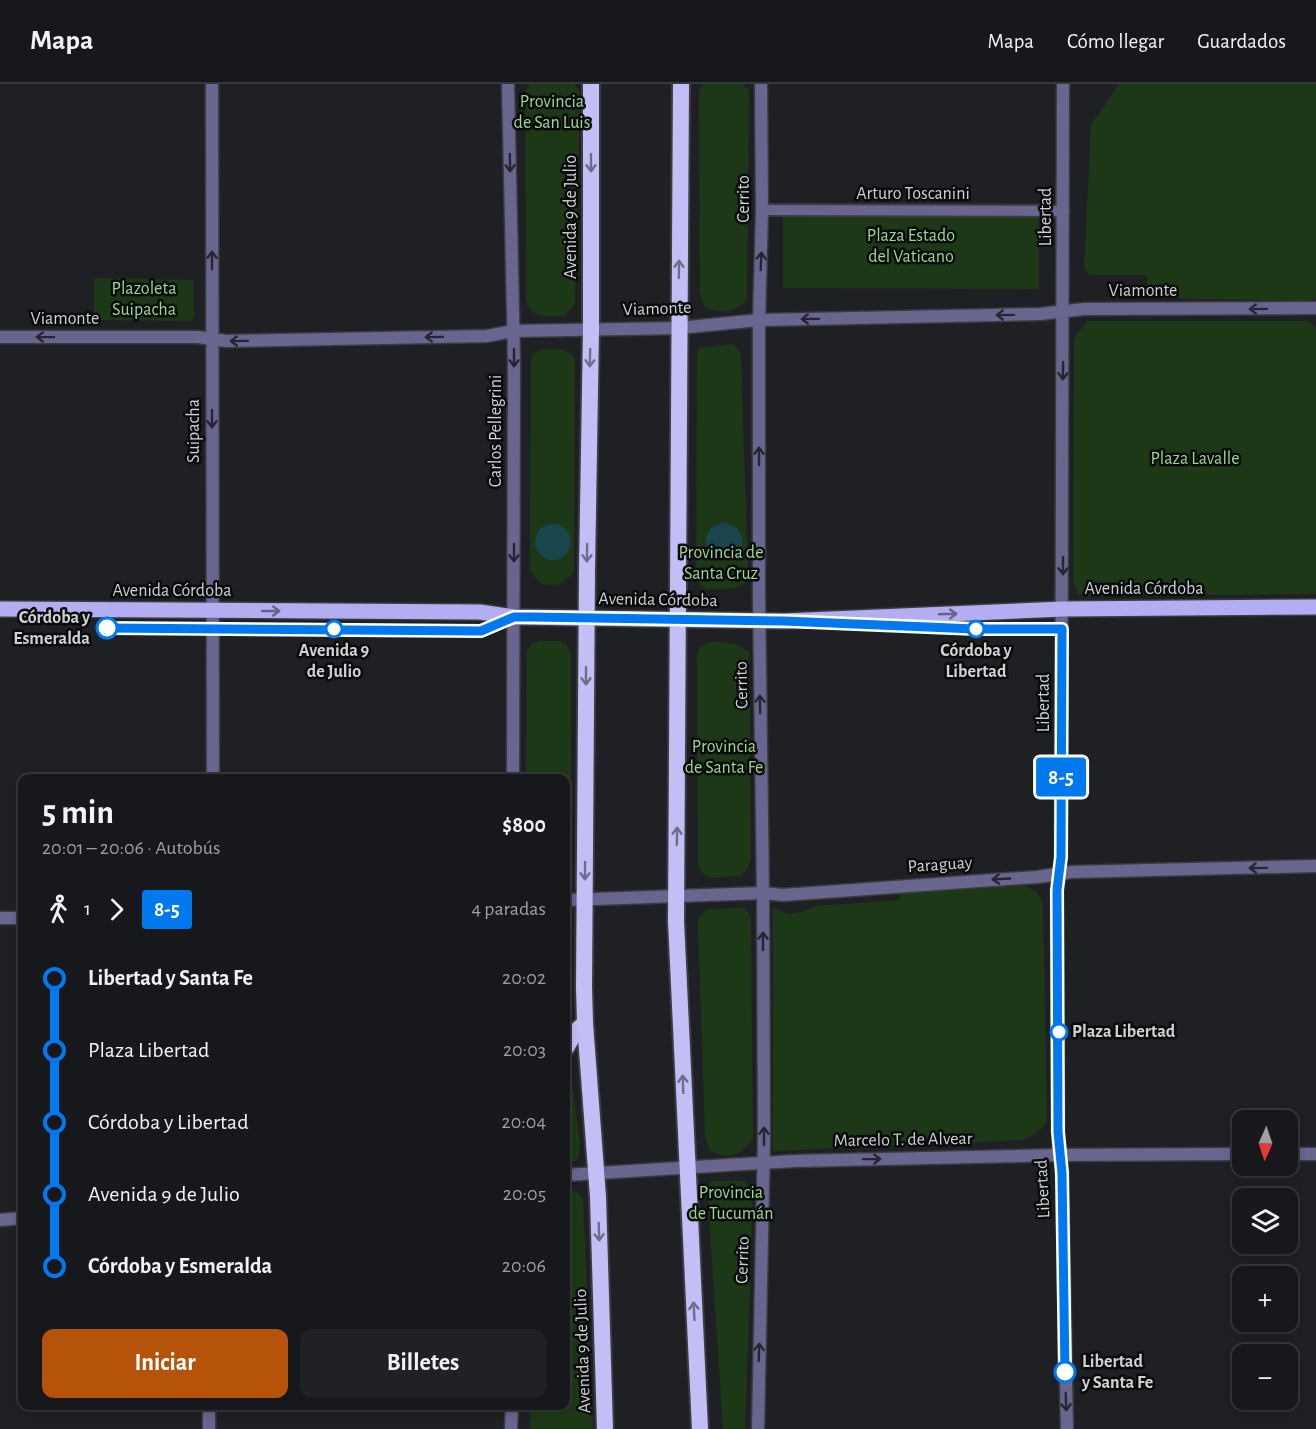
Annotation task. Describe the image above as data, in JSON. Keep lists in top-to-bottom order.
{
  "streets": {
    "highway": ["Avenida 9 de Julio"],
    "main road": ["Avenida Córdoba"],
    "street": [
      "Arturo Toscanini",
      "Cerrito",
      "Libertad",
      "Viamonte",
      "Suipacha",
      "Carlos Pellegrini",
      "Paraguay",
      "Marcelo T. de Alvear"
    ]
  },
  "crossings": [
    ["Arturo Toscanini", "Cerrito"],
    ["Arturo Toscanini", "Libertad"],
    ["Cerrito", "Viamonte"],
    ["Cerrito", "Avenida Córdoba"],
    ["Cerrito", "Paraguay"],
    ["Cerrito", "Marcelo T. de Alvear"],
    ["Avenida 9 de Julio", "Viamonte"],
    ["Avenida 9 de Julio", "Avenida Córdoba"],
    ["Avenida 9 de Julio", "Paraguay"],
    ["Avenida 9 de Julio", "Marcelo T. de Alvear"],
    ["Libertad", "Viamonte"],
    ["Libertad", "Avenida Córdoba"],
    ["Libertad", "Paraguay"],
    ["Libertad", "Marcelo T. de Alvear"],
    ["Viamonte", "Suipacha"],
    ["Viamonte", "Carlos Pellegrini"],
    ["Suipacha", "Avenida Córdoba"],
    ["Carlos Pellegrini", "Avenida Córdoba"]
  ],
  "one_way": [
    "Cerrito",
    "Libertad",
    "Viamonte",
    "Carlos Pellegrini",
    "Avenida Córdoba",
    "Paraguay",
    "Marcelo T. de Alvear"
  ],
  "parks": [
    "Provincia de San Luis",
    "Plaza Estado del Vaticano",
    "Plazoleta Suipacha",
    "Plaza Lavalle",
    "Provincia de Santa Cruz",
    "Provincia de Santa Fe",
    "Provincia de Tucumán"
  ],
  "places": [
    "Córdoba y Esmeralda",
    "Avenida 9 de Julio",
    "Córdoba y Libertad",
    "Plaza Libertad",
    "Libertad y Santa Fe"
  ],
  "lines": ["bus line 8-5"],
  "north": "bottom",
  "page": {
    "header": "Mapa",
    "nav": ["Mapa", "Cómo llegar", "Guardados"],
    "on_map": "8-5",
    "heading": ["5 min", "20:01 – 20:06 · Autobús", "$800"],
    "legs": ["1", "8-5", "4 paradas"],
    "list": [
      {
        "name": "Libertad y Santa Fe",
        "value": "20:02"
      },
      {
        "name": "Plaza Libertad",
        "value": "20:03"
      },
      {
        "name": "Córdoba y Libertad",
        "value": "20:04"
      },
      {
        "name": "Avenida 9 de Julio",
        "value": "20:05"
      },
      {
        "name": "Córdoba y Esmeralda",
        "value": "20:06"
      }
    ],
    "map_buttons": ["+", "−"],
    "buttons": ["Iniciar", "Billetes"]
  }
}
